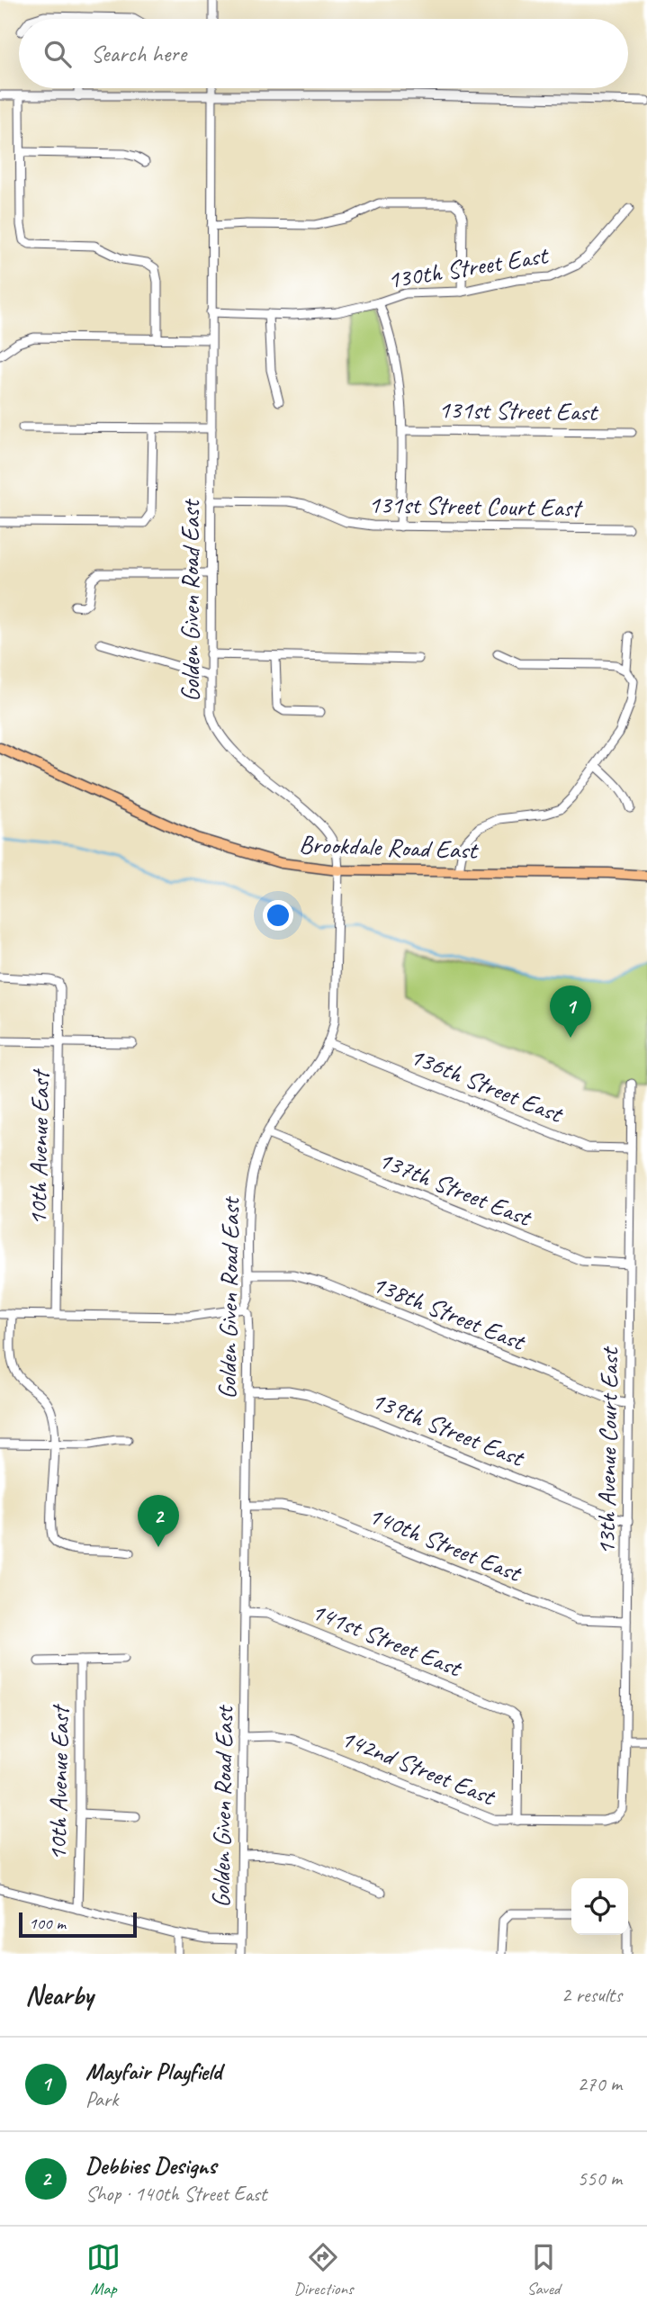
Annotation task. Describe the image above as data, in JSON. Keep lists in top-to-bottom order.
{
  "streets": {
    "main road": ["Brookdale Road East"],
    "street": [
      "130th Street East",
      "131st Street East",
      "131st Street Court East",
      "Golden Given Road East",
      "136th Street East",
      "10th Avenue East",
      "137th Street East",
      "138th Street East",
      "139th Street East",
      "13th Avenue Court East",
      "140th Street East",
      "141st Street East",
      "142nd Street East"
    ]
  },
  "crossings": [
    ["130th Street East", "Golden Given Road East"],
    ["131st Street Court East", "Golden Given Road East"],
    ["Golden Given Road East", "Brookdale Road East"],
    ["Golden Given Road East", "136th Street East"],
    ["Golden Given Road East", "137th Street East"],
    ["Golden Given Road East", "138th Street East"],
    ["Golden Given Road East", "139th Street East"],
    ["Golden Given Road East", "140th Street East"],
    ["Golden Given Road East", "141st Street East"],
    ["Golden Given Road East", "142nd Street East"],
    ["136th Street East", "13th Avenue Court East"],
    ["137th Street East", "13th Avenue Court East"],
    ["138th Street East", "13th Avenue Court East"],
    ["139th Street East", "13th Avenue Court East"],
    ["13th Avenue Court East", "140th Street East"],
    ["13th Avenue Court East", "142nd Street East"],
    ["141st Street East", "142nd Street East"]
  ],
  "scale_bar": "100 m",
  "page": {
    "search": "Search here",
    "pins": ["1", "2"],
    "scale": "100 m",
    "heading": ["Nearby", "2 results"],
    "list": [
      {
        "mark": "1",
        "name": "Mayfair Playfield",
        "note": "Park",
        "value": "270 m"
      },
      {
        "mark": "2",
        "name": "Debbies Designs",
        "note": "Shop · 140th Street East",
        "value": "550 m"
      }
    ],
    "nav": ["Map", "Directions", "Saved"]
  }
}
